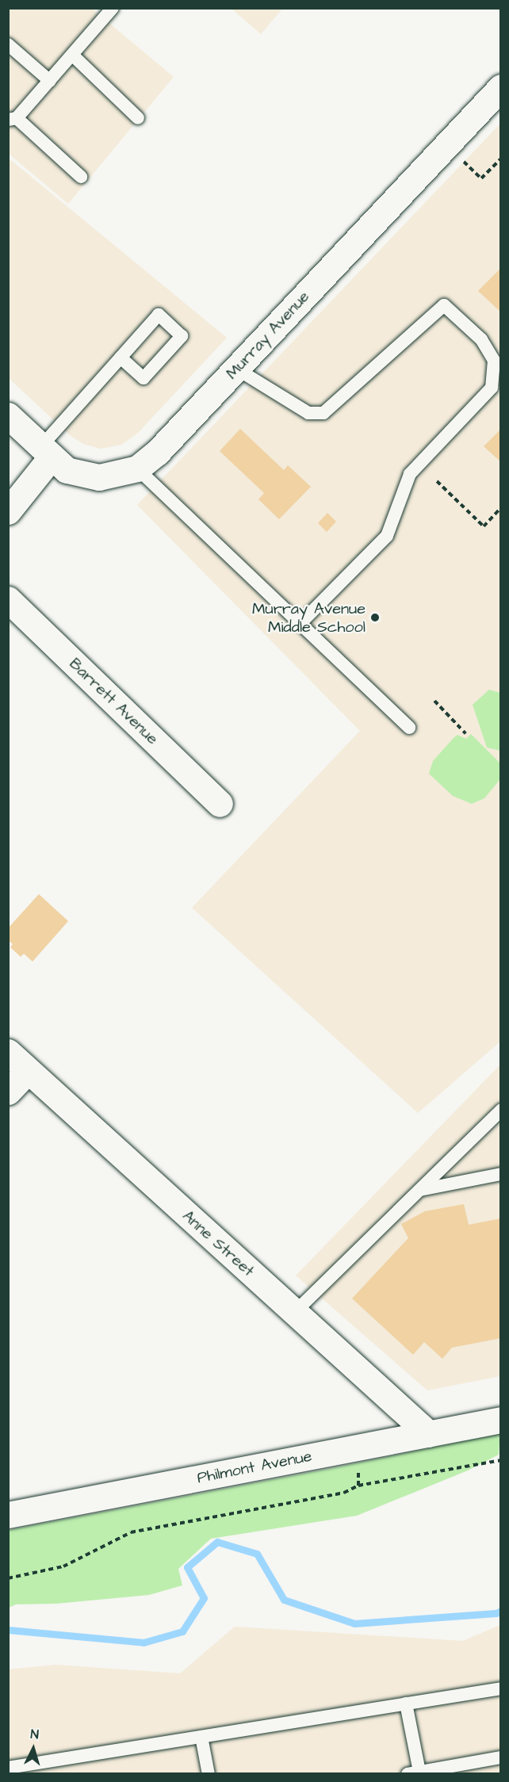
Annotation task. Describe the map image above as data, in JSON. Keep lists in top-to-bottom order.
{
  "streets": {
    "street": [
      "Murray Avenue",
      "Barrett Avenue",
      "Anne Street",
      "Philmont Avenue"
    ]
  },
  "crossings": [
    ["Anne Street", "Philmont Avenue"]
  ],
  "places": ["Murray Avenue Middle School"],
  "north": "top"
}
